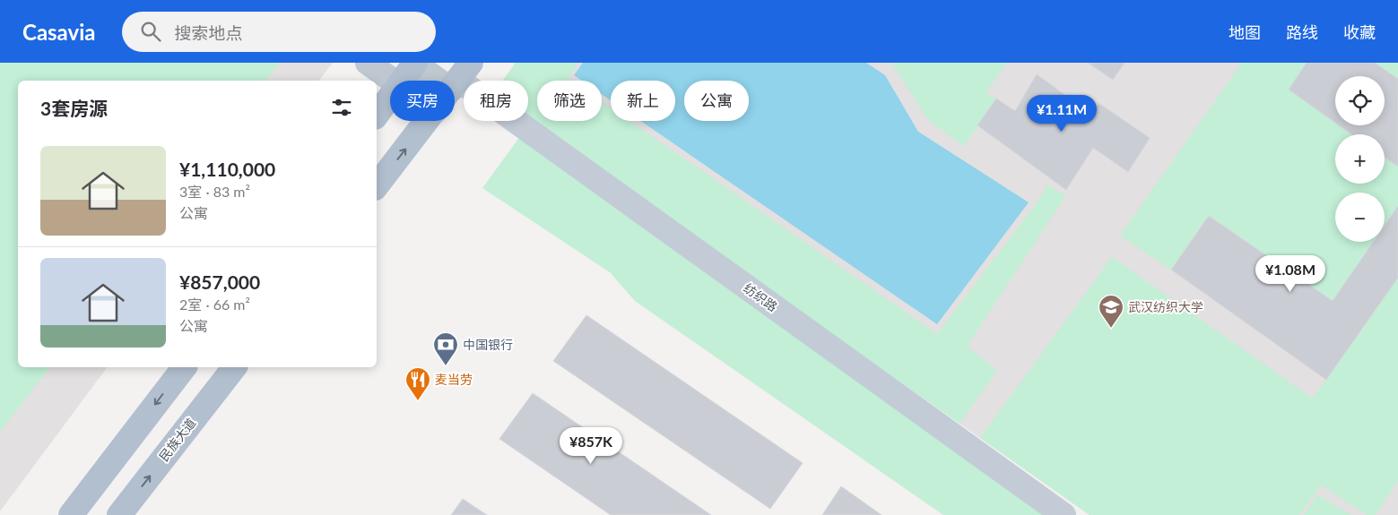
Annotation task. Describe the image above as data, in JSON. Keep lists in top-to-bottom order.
{
  "streets": {
    "main road": ["纺织路", "民族大道"]
  },
  "places": {
    "school or university": ["武汉纺织大学"],
    "bank": ["中国银行"],
    "restaurant": ["麦当劳"]
  },
  "page": {
    "header": "Casavia",
    "search": "搜索地点",
    "nav": ["地图", "路线", "收藏"],
    "map_buttons": ["+", "−"],
    "chip": [
      "买房",
      "租房",
      "筛选",
      "新上",
      "公寓"
    ],
    "heading": "3套房源",
    "price": ["¥1.11M", "¥1.08M", "¥857K"],
    "list": [
      {
        "name": "¥1,110,000",
        "note": "3室 · 83 m² · 公寓"
      },
      {
        "name": "¥857,000",
        "note": "2室 · 66 m² · 公寓"
      }
    ]
  }
}
